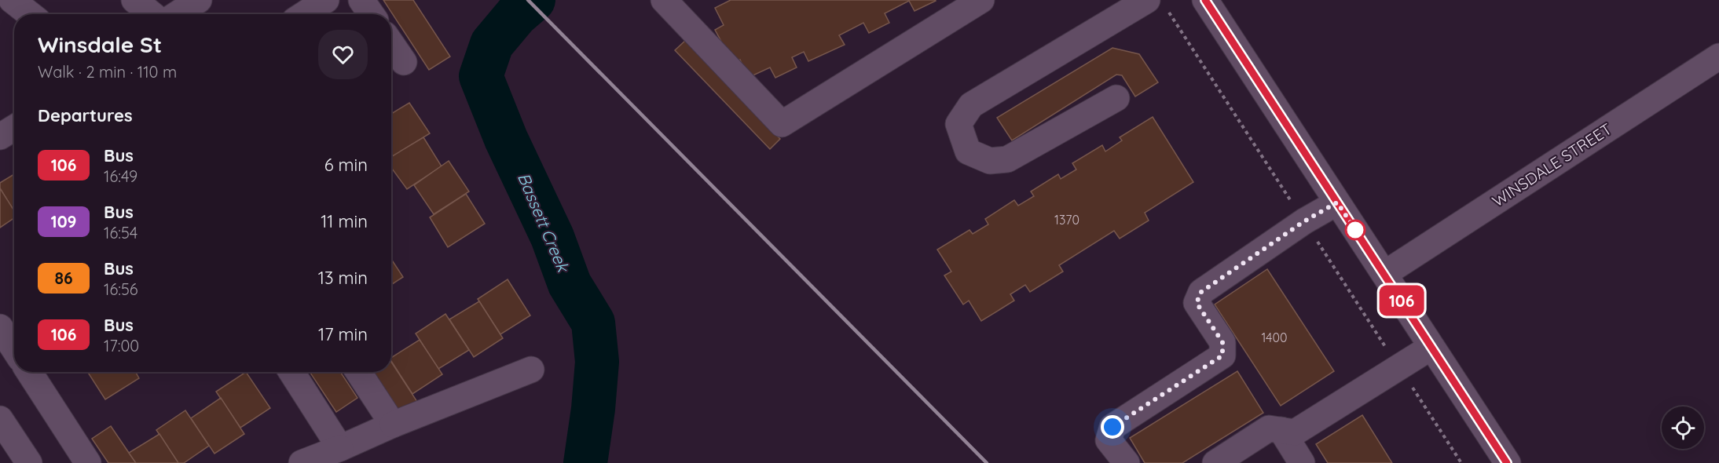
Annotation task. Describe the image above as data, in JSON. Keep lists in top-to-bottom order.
{
  "streets": {
    "street": ["WINSDALE STREET"]
  },
  "water": ["Bassett Creek"],
  "lines": ["bus line 106"],
  "house_numbers": ["1370", "1400"],
  "page": {
    "on_map": "106",
    "heading": [
      ["Winsdale St", "Walk · 2 min · 110 m"],
      "Departures"
    ],
    "list": [
      {
        "mark": "106",
        "name": "Bus",
        "note": "16:49",
        "value": "6 min"
      },
      {
        "mark": "109",
        "name": "Bus",
        "note": "16:54",
        "value": "11 min"
      },
      {
        "mark": "86",
        "name": "Bus",
        "note": "16:56",
        "value": "13 min"
      },
      {
        "mark": "106",
        "name": "Bus",
        "note": "17:00",
        "value": "17 min"
      }
    ]
  }
}
